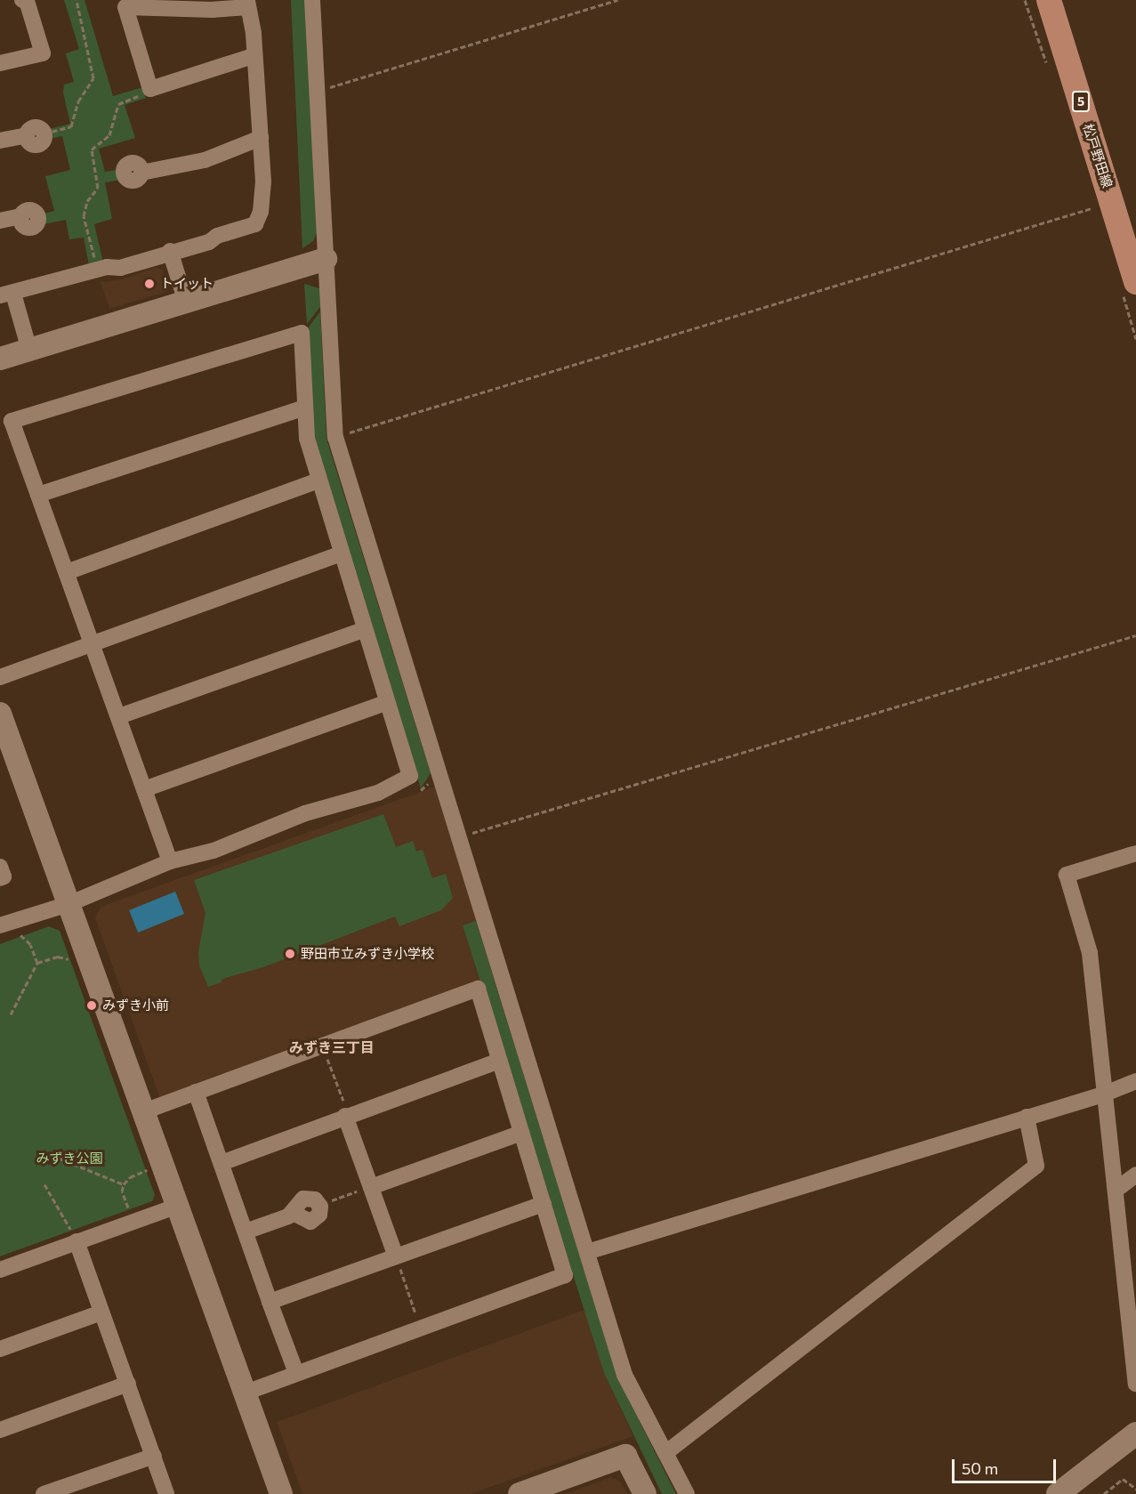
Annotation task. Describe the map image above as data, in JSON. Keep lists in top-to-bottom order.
{
  "streets": {
    "main road": ["5", "松戸野田線"]
  },
  "districts": ["みずき三丁目"],
  "parks": ["みずき公園"],
  "places": ["トイット", "野田市立みずき小学校", "みずき小前"],
  "scale_bar": "50 m"
}
